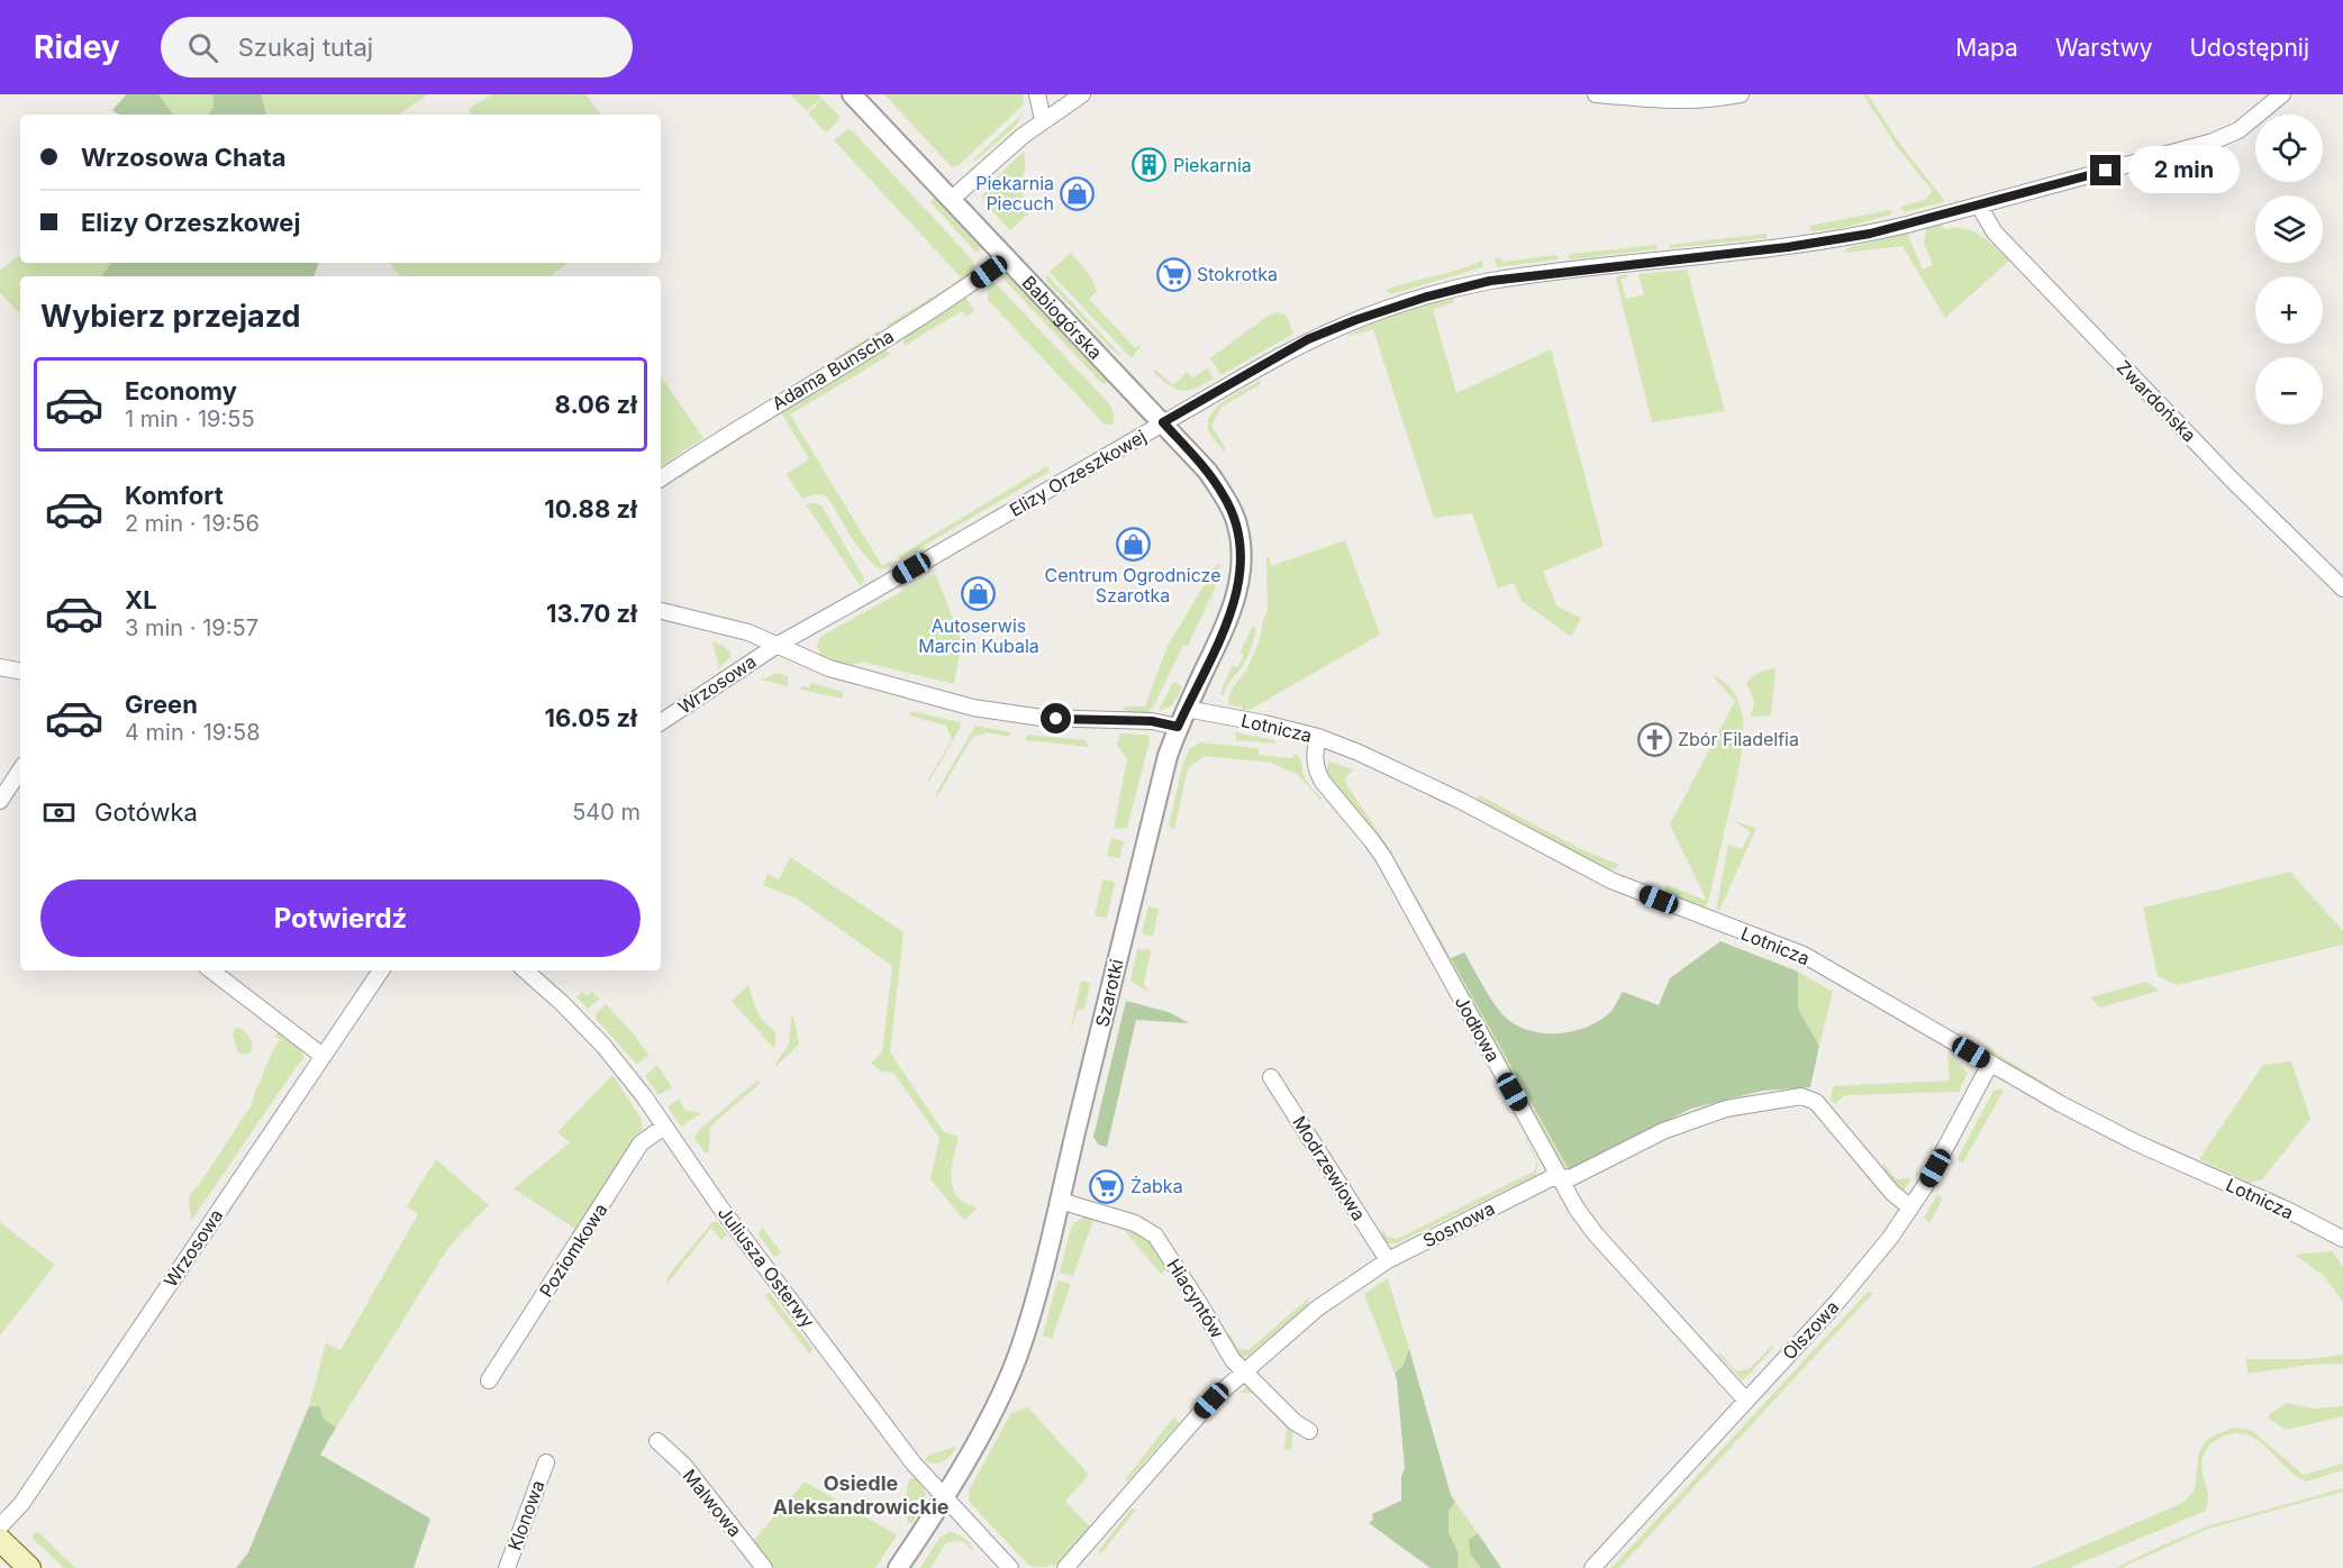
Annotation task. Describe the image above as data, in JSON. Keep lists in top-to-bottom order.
{
  "streets": {
    "street": [
      "Babiogórska",
      "Adama Bunscha",
      "Zwardońska",
      "Elizy Orzeszkowej",
      "Wrzosowa",
      "Lotnicza",
      "Szarotki",
      "Jodłowa",
      "Modrzewiowa",
      "Sosnowa",
      "Poziomkowa",
      "Juliusza Osterwy",
      "Hiacyntów",
      "Olszowa",
      "Malwowa",
      "Klonowa"
    ]
  },
  "crossings": [
    ["Babiogórska", "Adama Bunscha"],
    ["Babiogórska", "Elizy Orzeszkowej"],
    ["Babiogórska", "Szarotki"],
    ["Zwardońska", "Elizy Orzeszkowej"],
    ["Elizy Orzeszkowej", "Wrzosowa"],
    ["Elizy Orzeszkowej", "Lotnicza"],
    ["Elizy Orzeszkowej", "Szarotki"],
    ["Wrzosowa", "Lotnicza"],
    ["Lotnicza", "Szarotki"],
    ["Lotnicza", "Jodłowa"],
    ["Lotnicza", "Olszowa"],
    ["Szarotki", "Juliusza Osterwy"],
    ["Szarotki", "Hiacyntów"],
    ["Jodłowa", "Sosnowa"],
    ["Jodłowa", "Olszowa"],
    ["Modrzewiowa", "Sosnowa"],
    ["Sosnowa", "Hiacyntów"],
    ["Sosnowa", "Olszowa"],
    ["Poziomkowa", "Juliusza Osterwy"]
  ],
  "districts": ["Osiedle Aleksandrowickie"],
  "places": {
    "building": ["Piekarnia"],
    "shop": ["Piekarnia Piecuch", "Centrum Ogrodnicze Szarotka", "Autoserwis Marcin Kubala"],
    "supermarket": ["Stokrotka", "Żabka"],
    "church": ["Zbór Filadelfia"]
  },
  "page": {
    "header": "Ridey",
    "search": "Szukaj tutaj",
    "nav": ["Mapa", "Warstwy", "Udostępnij"],
    "map_buttons": ["+", "−"],
    "banner": ["Wrzosowa Chata", "Elizy Orzeszkowej"],
    "bubble": "2 min",
    "heading": "Wybierz przejazd",
    "list": [
      {
        "name": "Economy",
        "note": "1 min · 19:55",
        "value": "8.06 zł"
      },
      {
        "name": "Komfort",
        "note": "2 min · 19:56",
        "value": "10.88 zł"
      },
      {
        "name": "XL",
        "note": "3 min · 19:57",
        "value": "13.70 zł"
      },
      {
        "name": "Green",
        "note": "4 min · 19:58",
        "value": "16.05 zł"
      }
    ],
    "pay": ["Gotówka", "540 m"],
    "buttons": "Potwierdź"
  }
}
